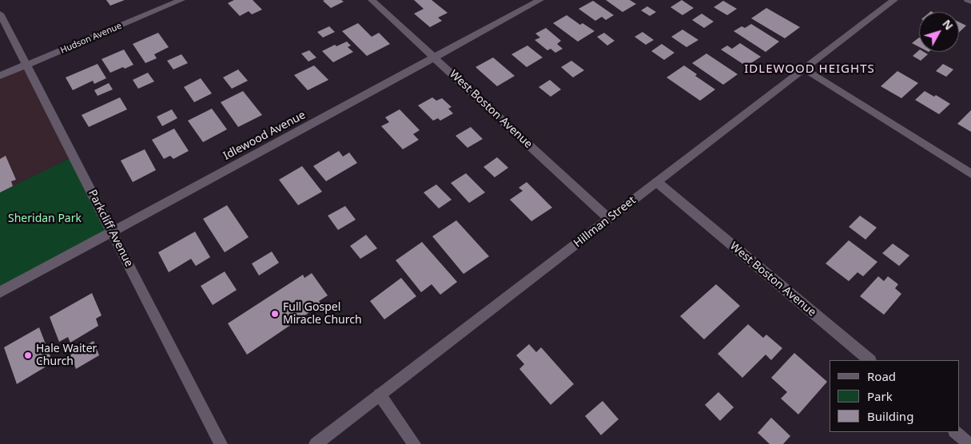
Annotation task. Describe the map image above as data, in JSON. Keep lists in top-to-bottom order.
{
  "streets": {
    "street": [
      "Hudson Avenue",
      "West Boston Avenue",
      "Idlewood Avenue",
      "Hillman Street",
      "Parkcliff Avenue"
    ]
  },
  "crossings": [
    ["Hudson Avenue", "Parkcliff Avenue"],
    ["West Boston Avenue", "Idlewood Avenue"],
    ["West Boston Avenue", "Hillman Street"],
    ["Idlewood Avenue", "Parkcliff Avenue"]
  ],
  "districts": ["IDLEWOOD HEIGHTS"],
  "parks": ["Sheridan Park"],
  "places": ["Full Gospel Miracle Church", "Hale Waiter Church"],
  "legend": ["Road", "Park", "Building"],
  "north": "top right"
}
